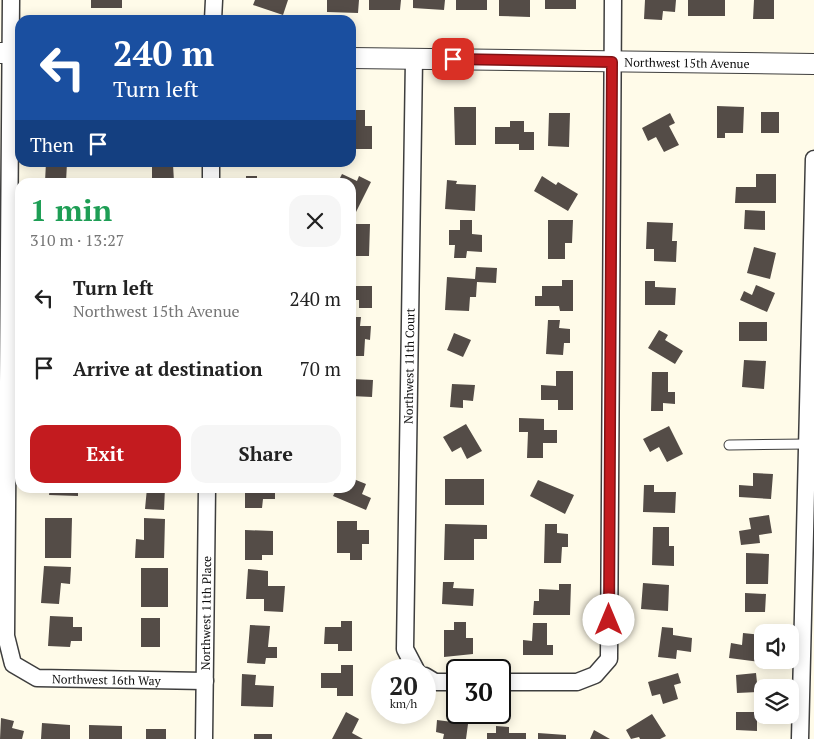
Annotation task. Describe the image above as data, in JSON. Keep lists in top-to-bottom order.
{
  "streets": {
    "street": [
      "Northwest 15th Avenue",
      "Northwest 11th Court",
      "Northwest 11th Place",
      "Northwest 16th Way"
    ]
  },
  "crossings": [
    ["Northwest 15th Avenue", "Northwest 11th Court"],
    ["Northwest 11th Place", "Northwest 16th Way"]
  ],
  "page": {
    "turn": ["240 m", "Turn left"],
    "then": "Then",
    "heading": ["1 min", "310 m · 13:27"],
    "list": [
      {
        "name": "Turn left",
        "note": "Northwest 15th Avenue",
        "value": "240 m"
      },
      {
        "name": "Arrive at destination",
        "value": "70 m"
      }
    ],
    "buttons": ["Exit", "Share"],
    "speed": "20 km/h",
    "limit": "30"
  }
}
